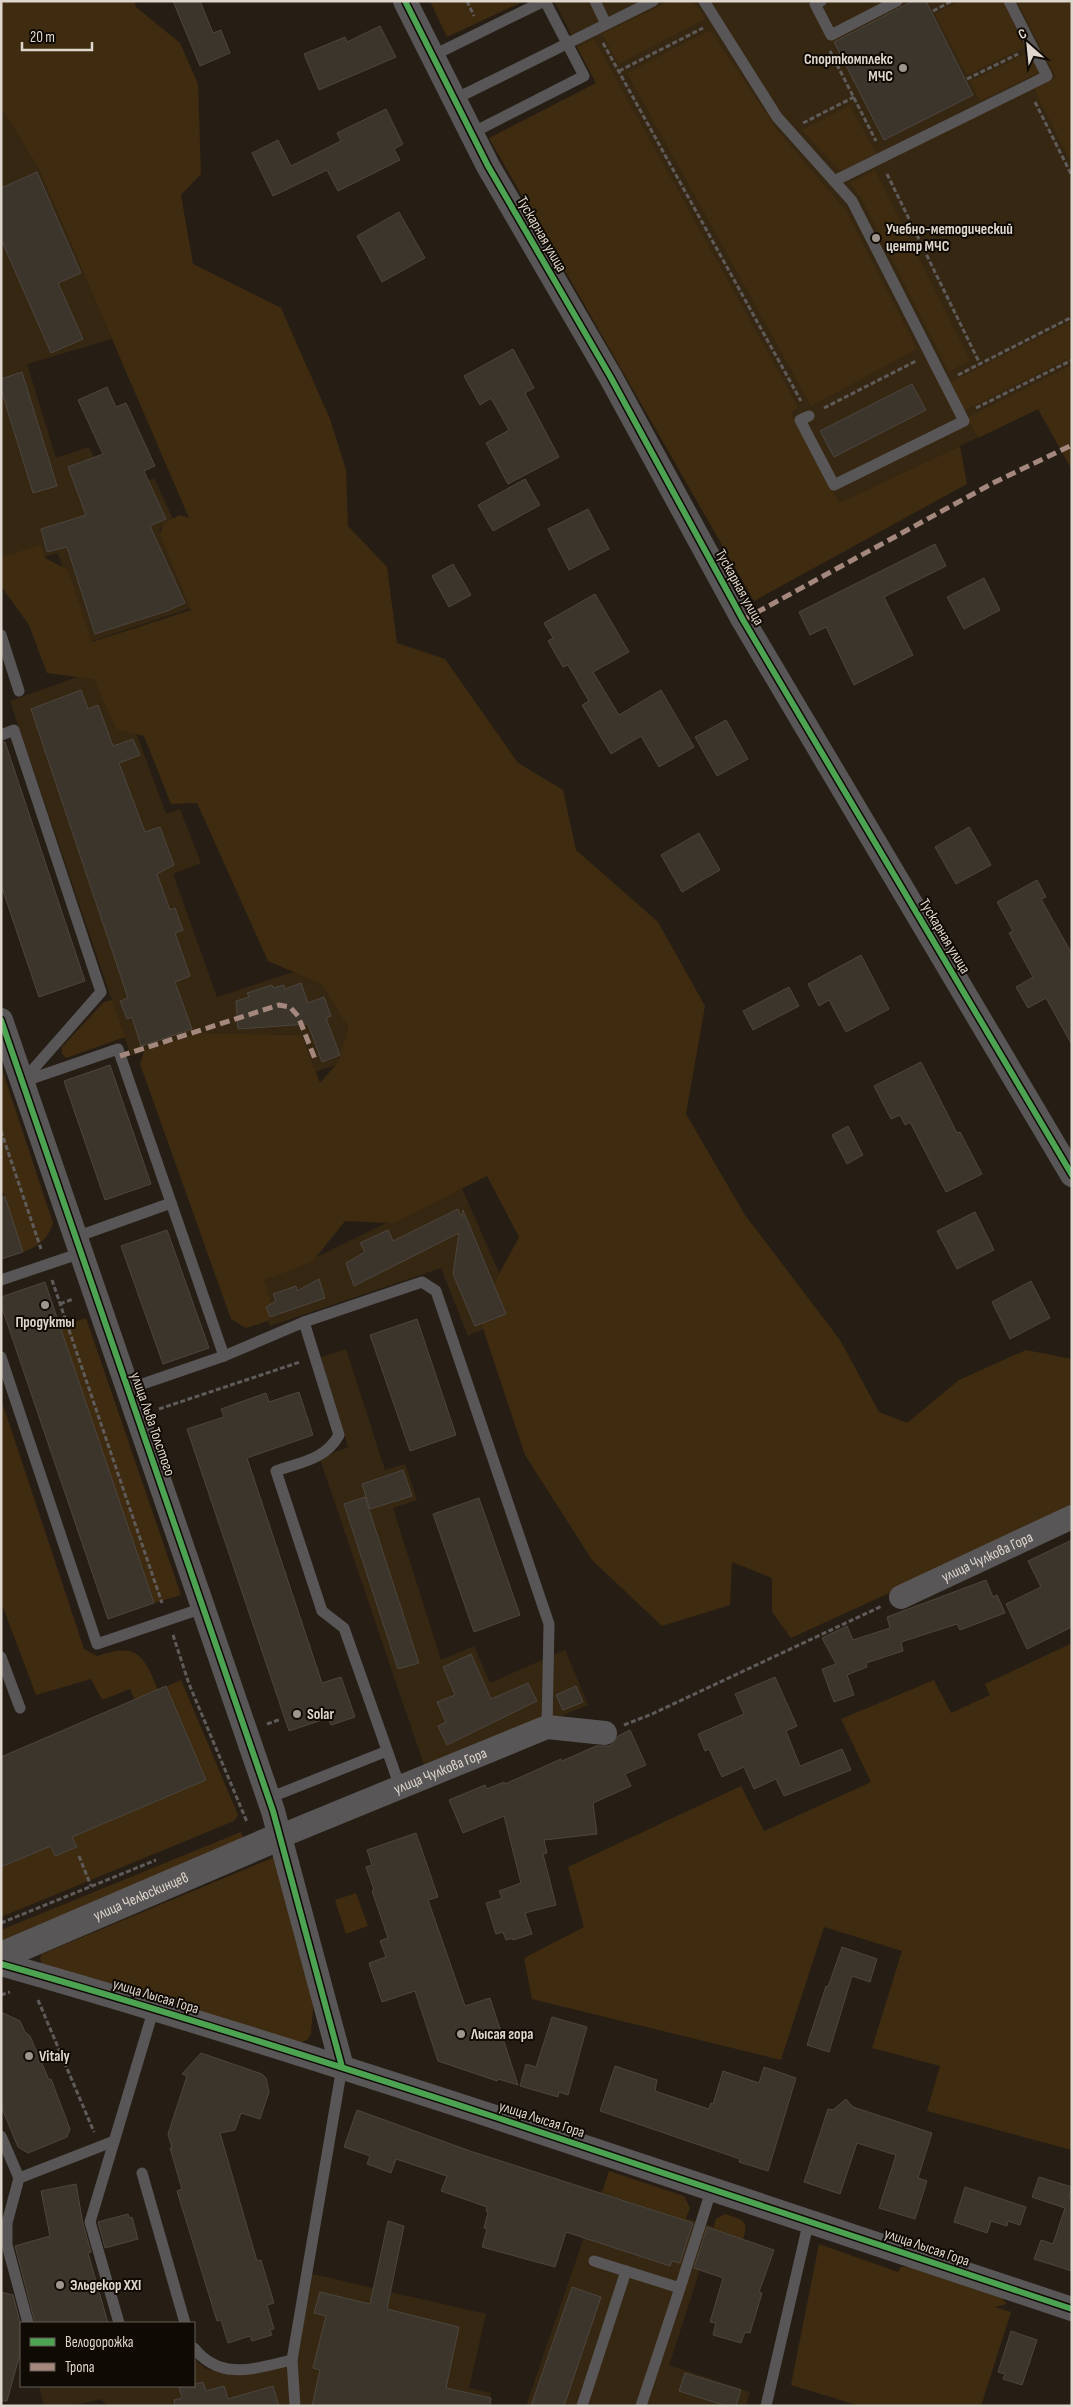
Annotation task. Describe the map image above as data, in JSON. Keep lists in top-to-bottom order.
{
  "streets": {
    "street": [
      "Тускарная улица",
      "улица Льва Толстого",
      "улица Чулкова Гора",
      "улица Челюскинцев",
      "улица Лысая Гора"
    ]
  },
  "crossings": [
    ["улица Льва Толстого", "улица Чулкова Гора"],
    ["улица Льва Толстого", "улица Челюскинцев"],
    ["улица Льва Толстого", "улица Лысая Гора"],
    ["улица Чулкова Гора", "улица Челюскинцев"]
  ],
  "places": [
    "Спорткомплекс МЧС",
    "Учебно-методический центр МЧС",
    "Продукты",
    "Solar",
    "Лысая гора",
    "Vitaly",
    "Эльдекор XXI"
  ],
  "legend": ["Велодорожка", "Тропа"],
  "scale_bar": "20 m",
  "north": "top left"
}
